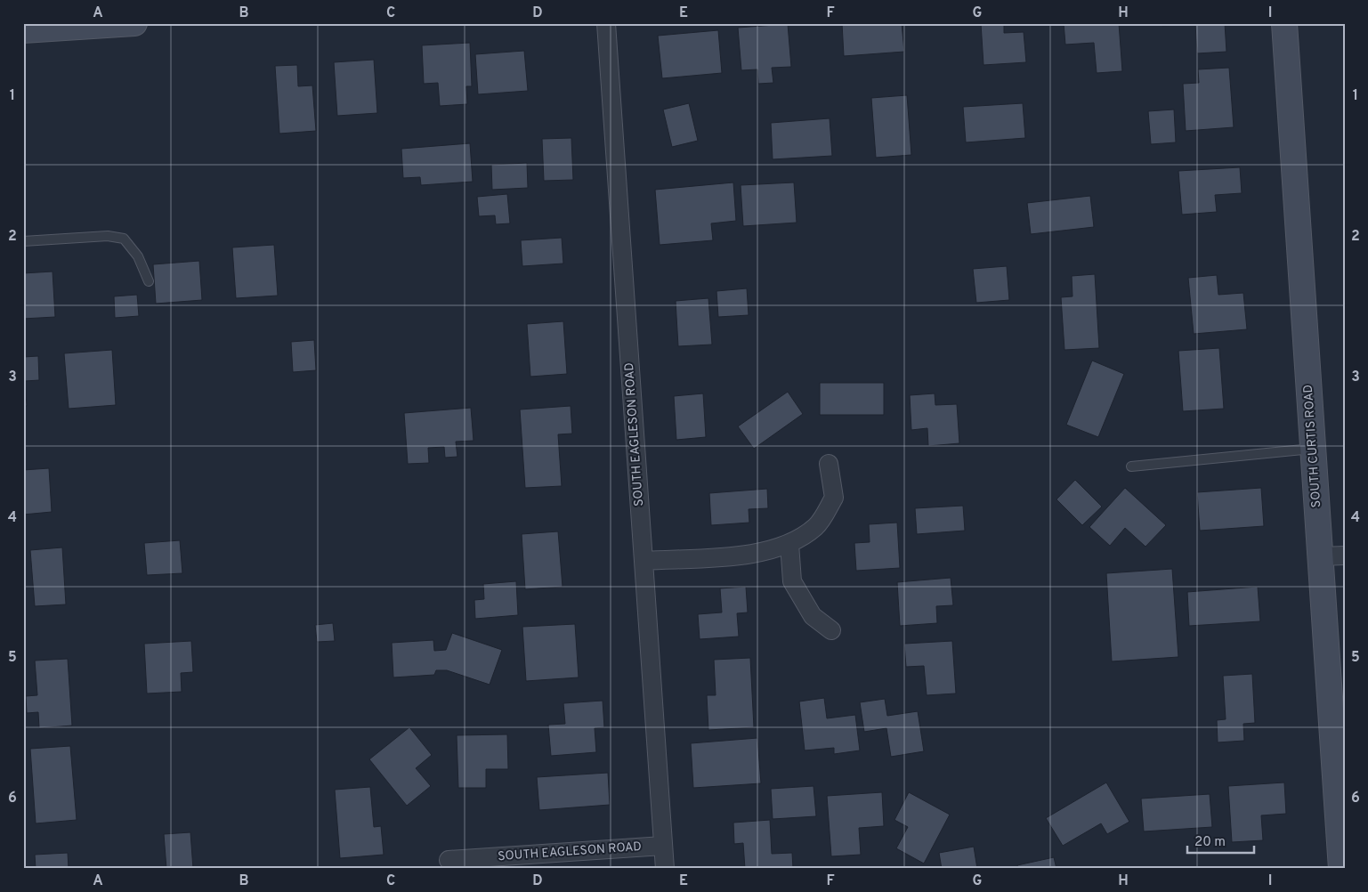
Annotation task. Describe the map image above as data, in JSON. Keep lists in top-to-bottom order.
{
  "streets": {
    "street": ["SOUTH EAGLESON ROAD", "SOUTH CURTIS ROAD"]
  },
  "scale_bar": "20 m",
  "grid": {
    "columns": [
      "A",
      "B",
      "C",
      "D",
      "E",
      "F",
      "G",
      "H",
      "I"
    ],
    "rows": [
      "1",
      "2",
      "3",
      "4",
      "5",
      "6"
    ]
  }
}
